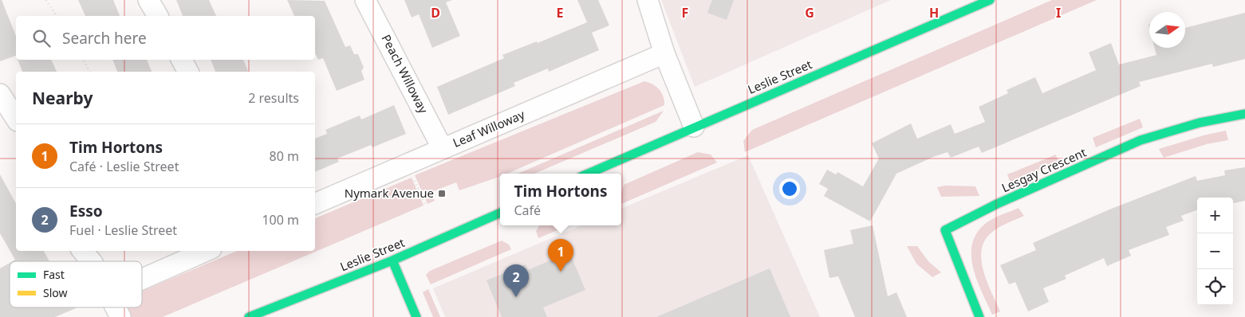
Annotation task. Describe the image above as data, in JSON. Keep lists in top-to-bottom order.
{
  "streets": {
    "main road": ["Leslie Street", "Lesgay Crescent"],
    "street": ["Peach Willoway", "Leaf Willoway"]
  },
  "crossings": [
    ["Peach Willoway", "Leaf Willoway"]
  ],
  "places": {
    "transit": ["Nymark Avenue"]
  },
  "legend": ["Fast", "Slow"],
  "north": "right",
  "page": {
    "search": "Search here",
    "heading": ["Nearby", "2 results"],
    "list": [
      {
        "mark": "1",
        "name": "Tim Hortons",
        "note": "Café · Leslie Street",
        "value": "80 m"
      },
      {
        "mark": "2",
        "name": "Esso",
        "note": "Fuel · Leslie Street",
        "value": "100 m"
      }
    ],
    "popup": ["Tim Hortons", "Café"],
    "map_buttons": ["+", "−"],
    "pins": ["1", "2"]
  },
  "grid": {
    "columns": [
      "D",
      "E",
      "F",
      "G",
      "H",
      "I"
    ]
  }
}
